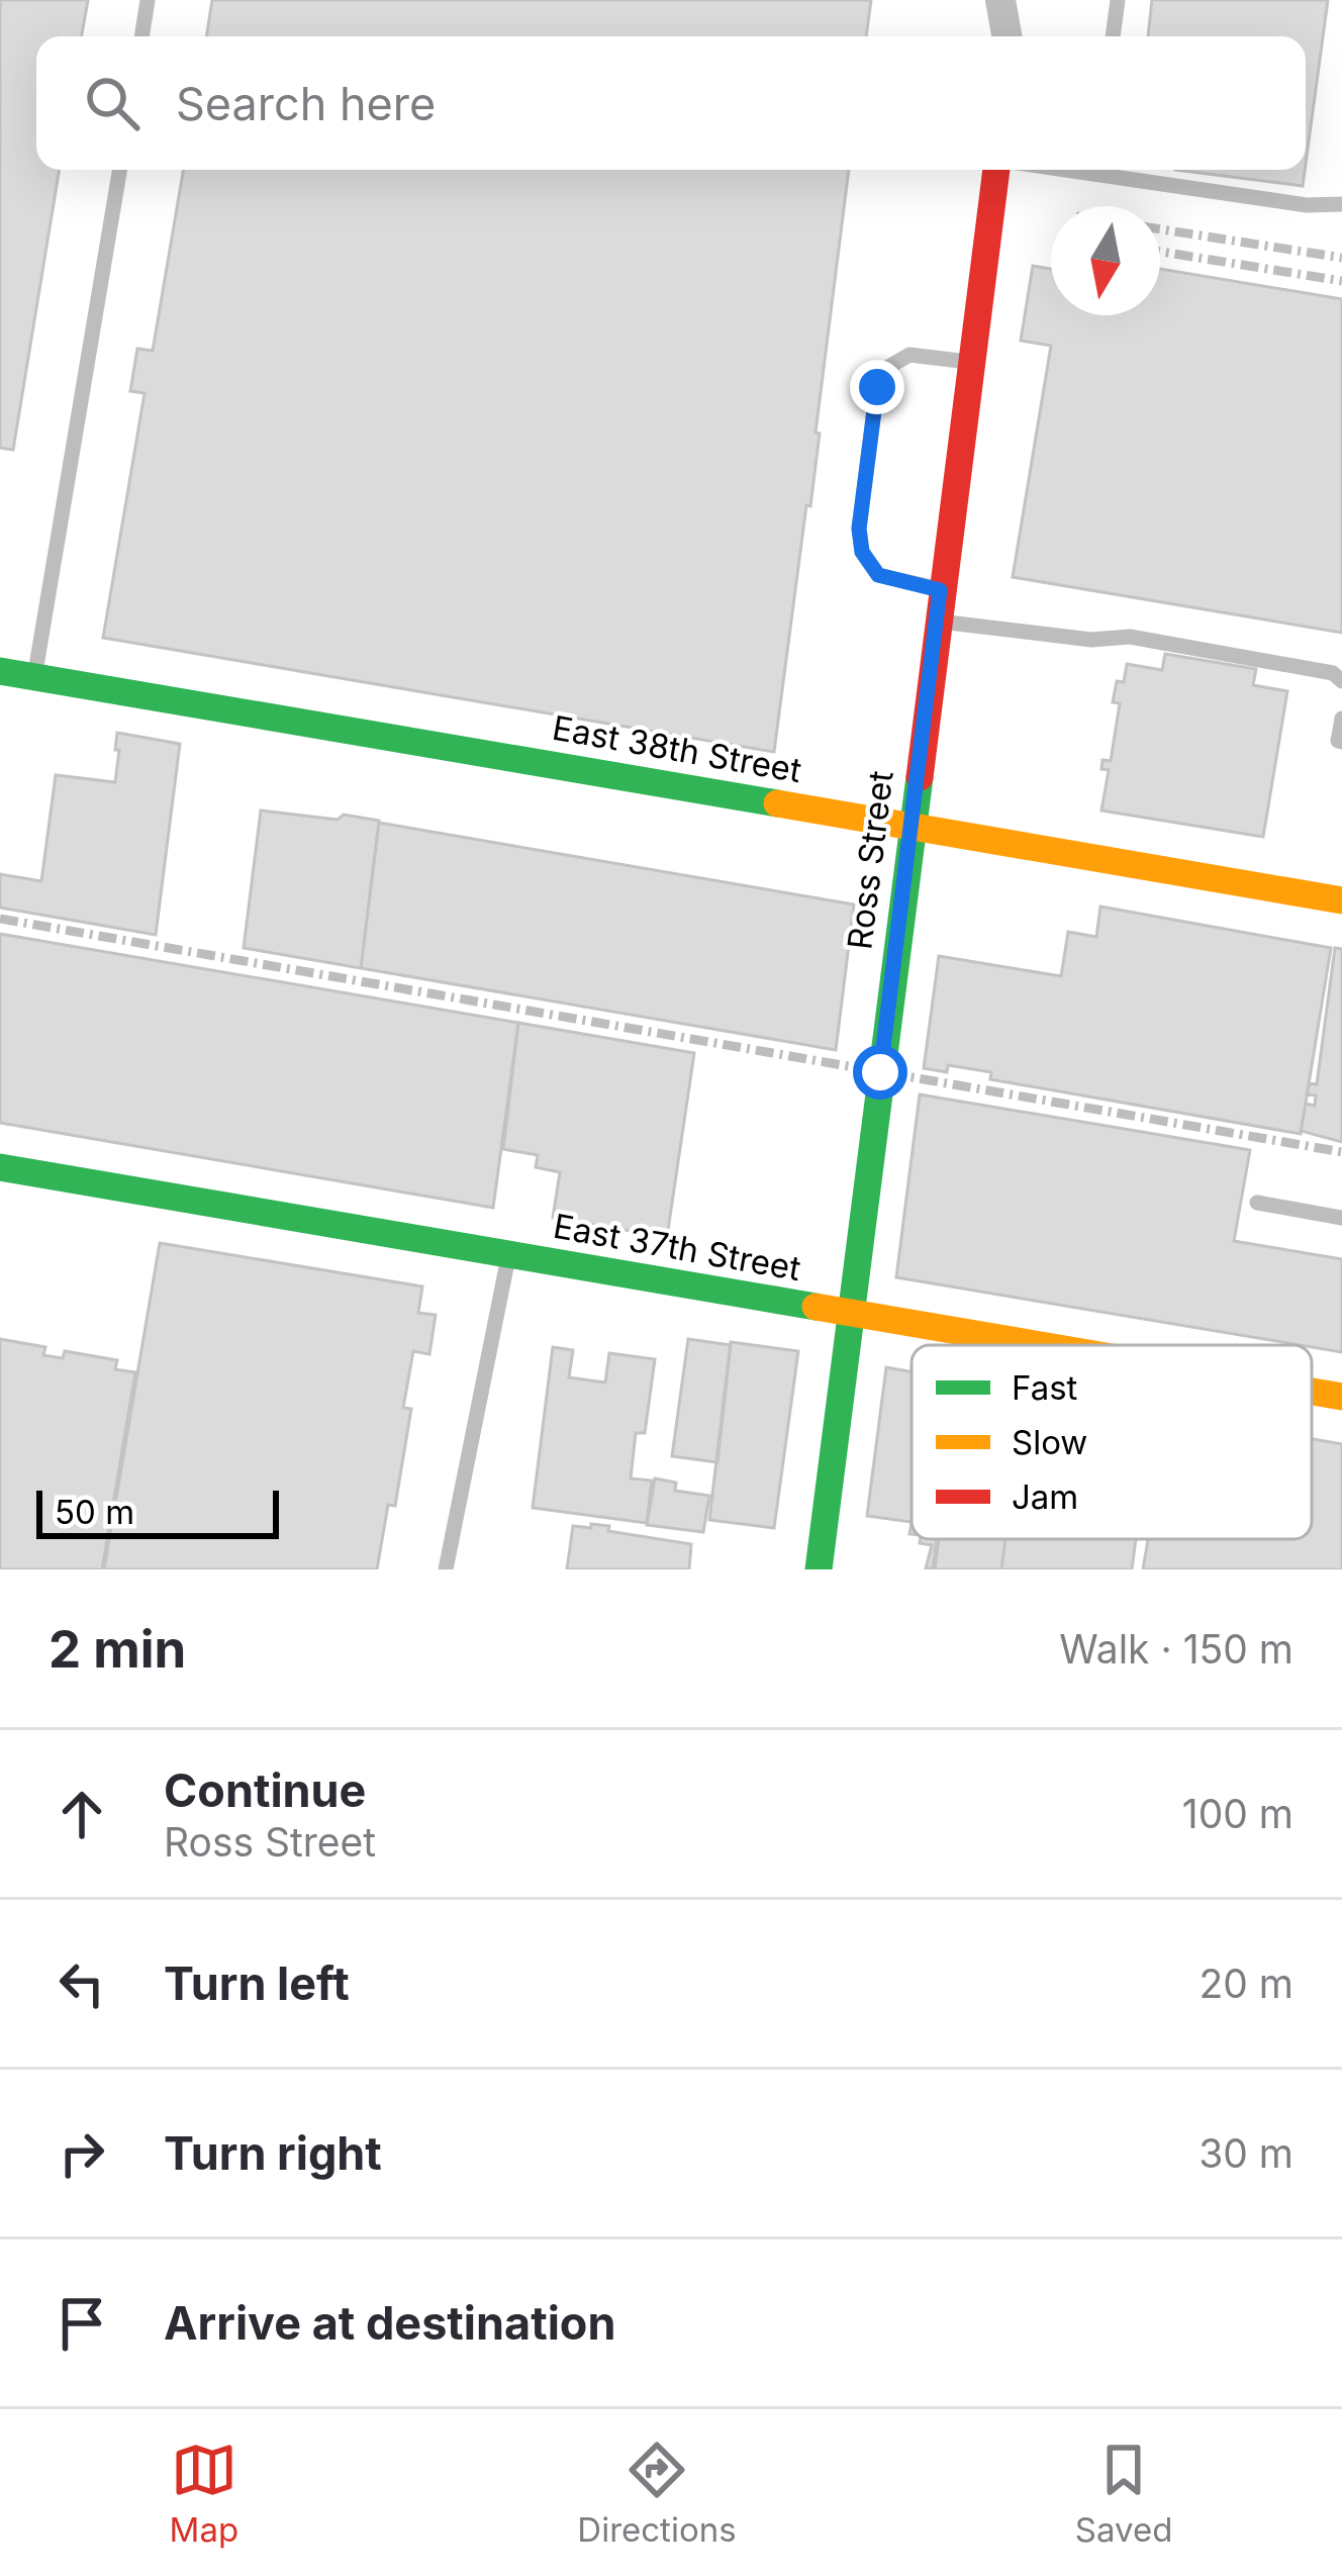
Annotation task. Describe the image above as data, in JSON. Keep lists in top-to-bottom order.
{
  "streets": {
    "street": ["East 38th Street", "Ross Street", "East 37th Street"]
  },
  "crossings": [
    ["East 38th Street", "Ross Street"],
    ["Ross Street", "East 37th Street"]
  ],
  "legend": ["Fast", "Slow", "Jam"],
  "scale_bar": "50 m",
  "north": "bottom",
  "page": {
    "search": "Search here",
    "scale": "50 m",
    "heading": ["2 min", "Walk · 150 m"],
    "list": [
      ["Continue", "Ross Street", "100 m"],
      ["Turn left", "20 m"],
      ["Turn right", "30 m"],
      "Arrive at destination"
    ],
    "nav": ["Map", "Directions", "Saved"]
  }
}
